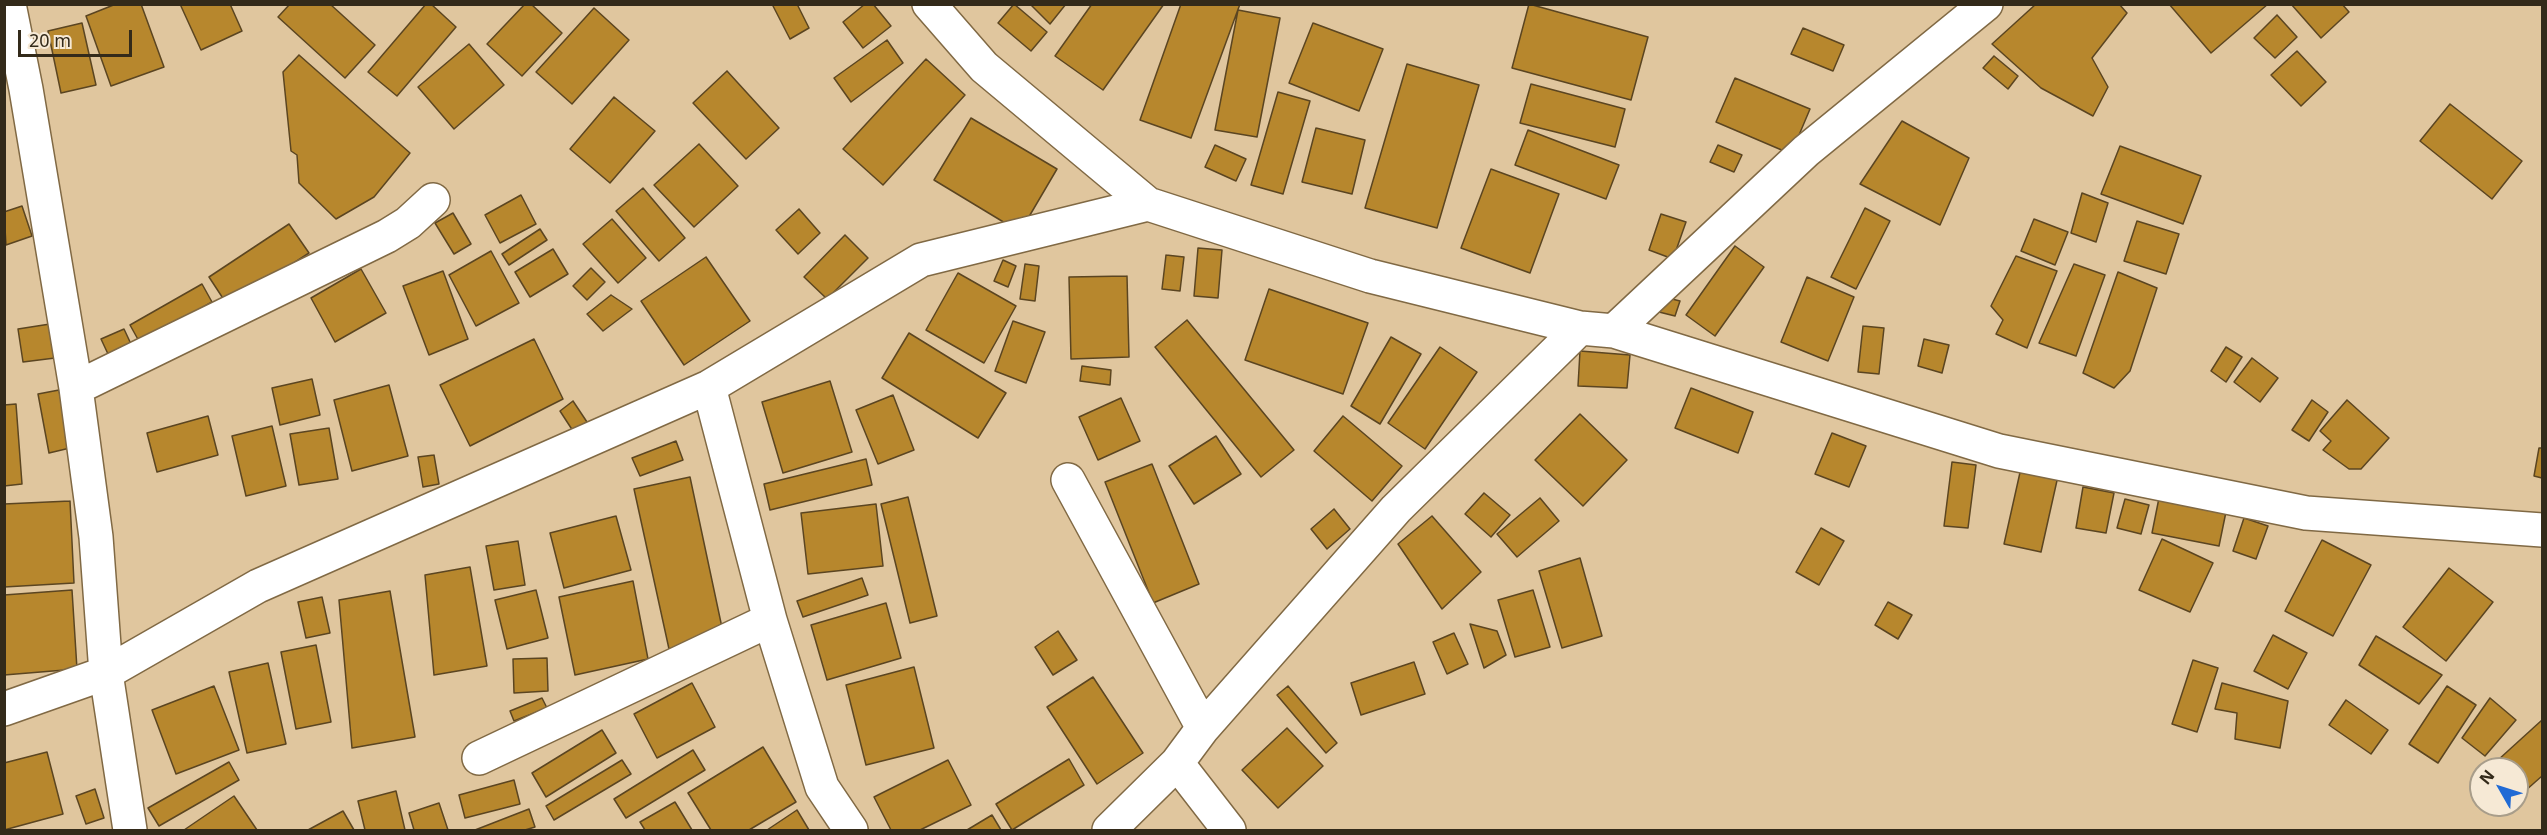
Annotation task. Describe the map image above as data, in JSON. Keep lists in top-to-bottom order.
{
  "scale_bar": "20 m",
  "north": "top left"
}
